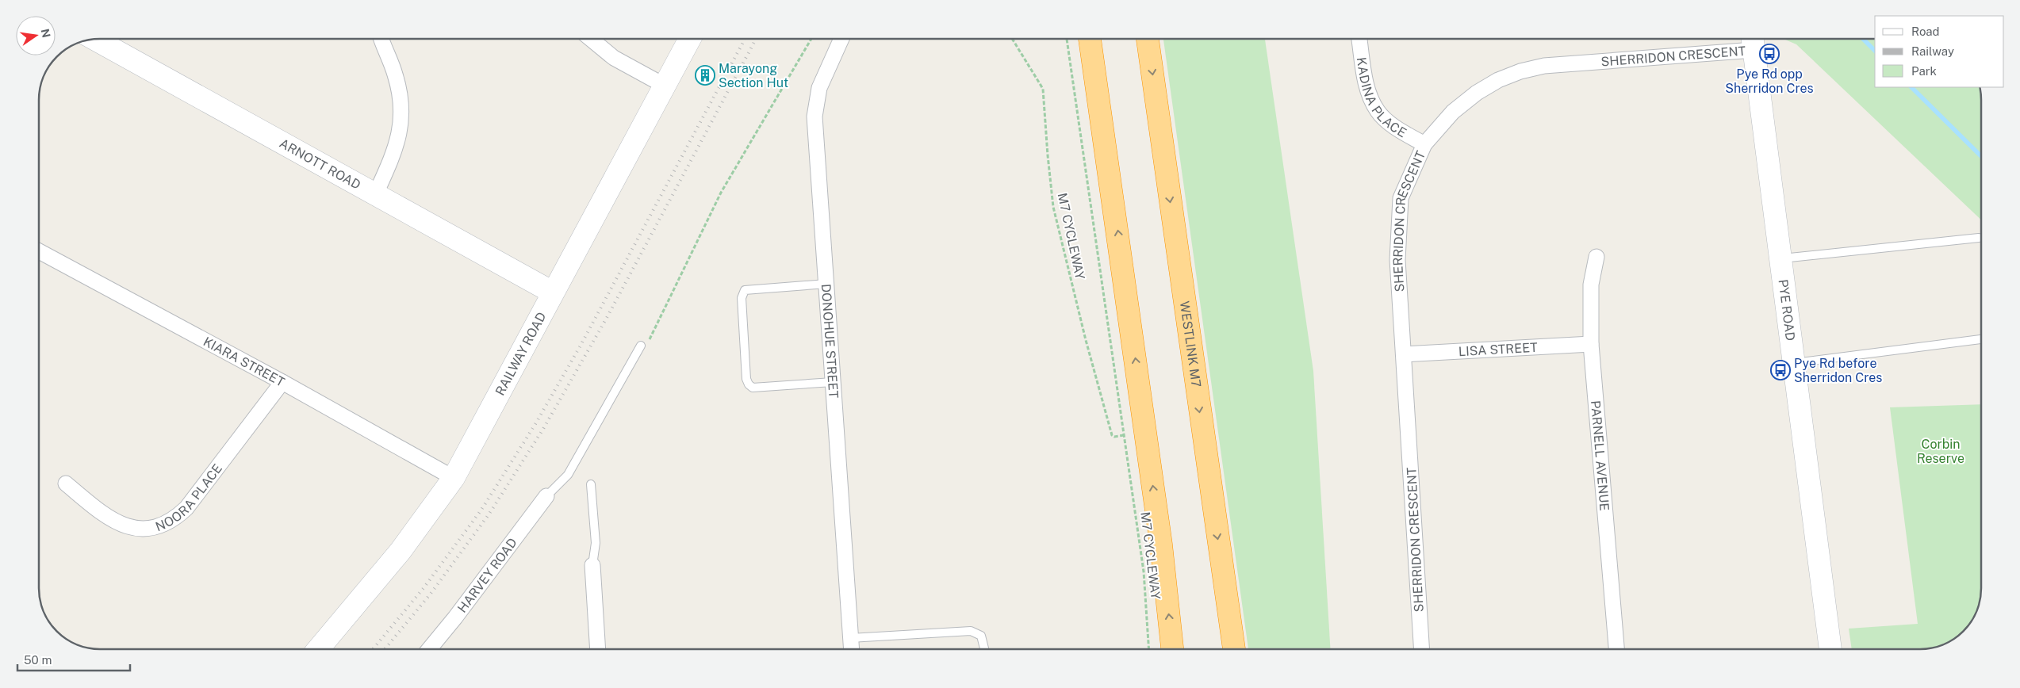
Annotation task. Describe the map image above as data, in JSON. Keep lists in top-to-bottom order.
{
  "streets": {
    "highway": ["WESTLINK M7"],
    "street": [
      "SHERRIDON CRESCENT",
      "KADINA PLACE",
      "ARNOTT ROAD",
      "PYE ROAD",
      "DONOHUE STREET",
      "LISA STREET",
      "RAILWAY ROAD",
      "KIARA STREET",
      "PARNELL AVENUE",
      "NOORA PLACE",
      "HARVEY ROAD"
    ],
    "path": ["M7 CYCLEWAY"]
  },
  "crossings": [
    ["SHERRIDON CRESCENT", "KADINA PLACE"],
    ["SHERRIDON CRESCENT", "PYE ROAD"],
    ["SHERRIDON CRESCENT", "LISA STREET"],
    ["ARNOTT ROAD", "RAILWAY ROAD"],
    ["LISA STREET", "PARNELL AVENUE"],
    ["RAILWAY ROAD", "KIARA STREET"],
    ["KIARA STREET", "NOORA PLACE"]
  ],
  "parks": ["Corbin Reserve"],
  "places": {
    "bus stop": ["Pye Rd opp Sherridon Cres", "Pye Rd before Sherridon Cres"],
    "building": ["Marayong Section Hut"]
  },
  "legend": ["Road", "Railway", "Park"],
  "scale_bar": "50 m",
  "north": "right"
}
